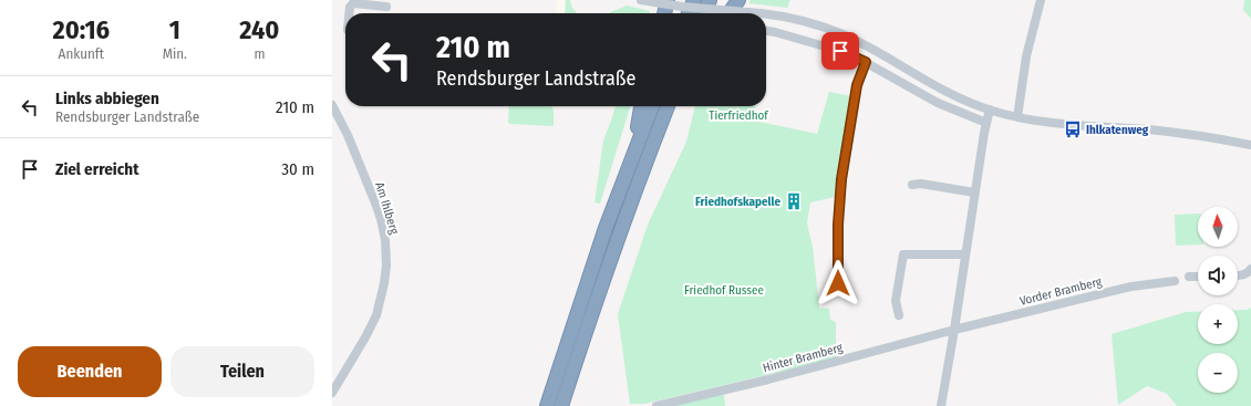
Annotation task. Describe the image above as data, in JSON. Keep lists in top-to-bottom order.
{
  "streets": {
    "street": ["Am Ihlberg", "Vorder Bramberg", "Hinter Bramberg"]
  },
  "crossings": [
    ["Vorder Bramberg", "Hinter Bramberg"]
  ],
  "parks": ["Tierfriedhof", "Friedhof Russee"],
  "places": {
    "bus stop": ["Ihlkatenweg"],
    "building": ["Friedhofskapelle"]
  },
  "north": "top",
  "page": {
    "eta": [
      "20:16",
      "Ankunft",
      "1",
      "Min.",
      "240",
      "m"
    ],
    "turn": ["210 m", "Rendsburger Landstraße"],
    "list": [
      {
        "name": "Links abbiegen",
        "note": "Rendsburger Landstraße",
        "value": "210 m"
      },
      {
        "name": "Ziel erreicht",
        "value": "30 m"
      }
    ],
    "map_buttons": ["+", "−"],
    "buttons": ["Beenden", "Teilen"]
  }
}
